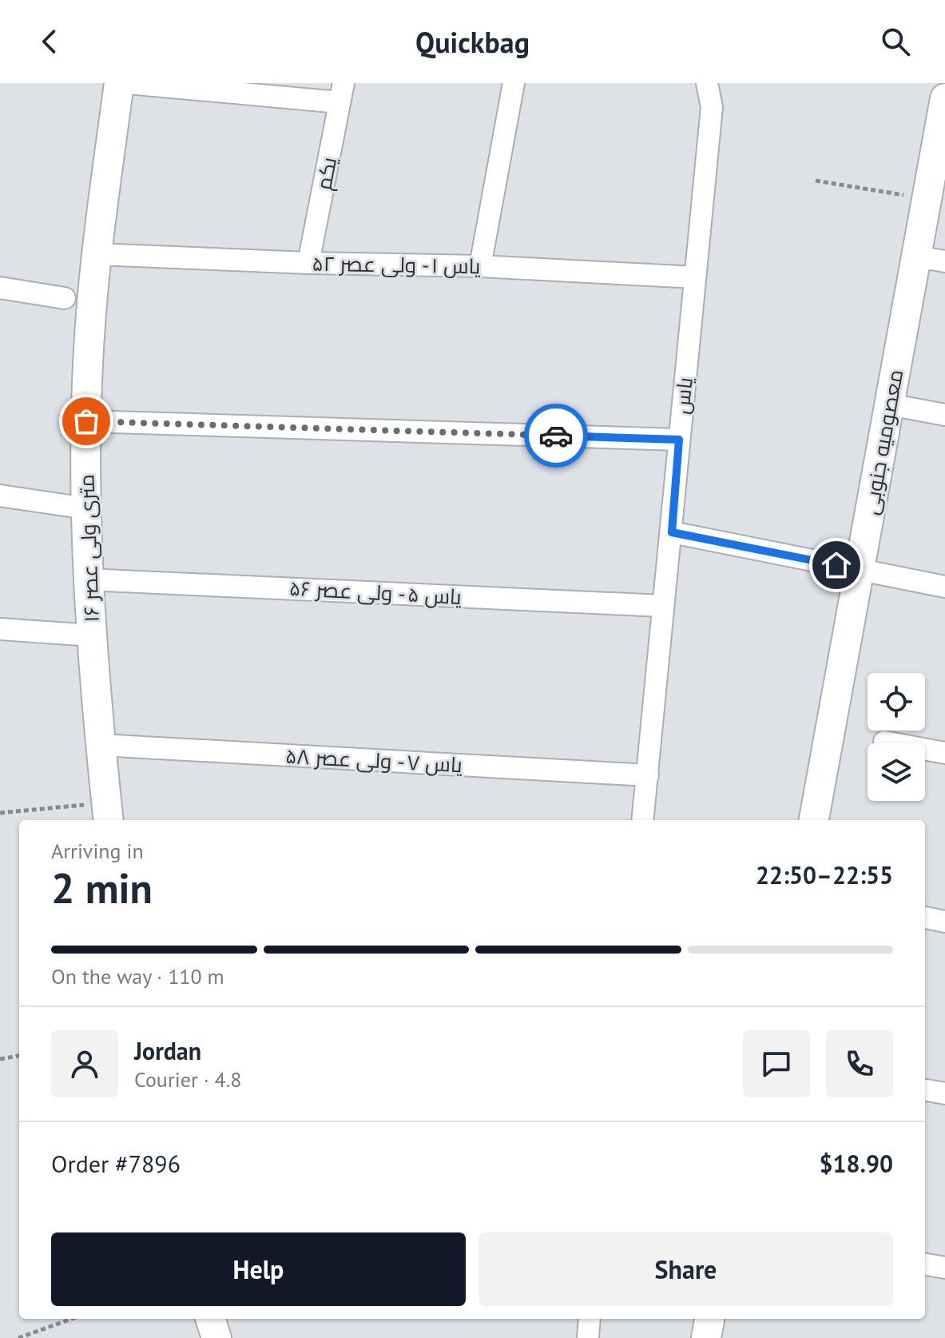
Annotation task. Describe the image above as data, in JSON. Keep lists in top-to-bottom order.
{
  "streets": {
    "street": [
      "یکم",
      "یاس ۱ - ولی عصر ۵۲",
      "یاس",
      "معصومیه جنوبی",
      "۱۶ متری ولی عصر",
      "یاس ۵ - ولی عصر ۵۶",
      "یاس ۷ - ولی عصر ۵۸"
    ]
  },
  "crossings": [
    ["یکم", "یاس ۱ - ولی عصر ۵۲"],
    ["یاس ۱ - ولی عصر ۵۲", "یاس"],
    ["یاس ۱ - ولی عصر ۵۲", "۱۶ متری ولی عصر"],
    ["یاس", "یاس ۵ - ولی عصر ۵۶"],
    ["یاس", "یاس ۷ - ولی عصر ۵۸"],
    ["۱۶ متری ولی عصر", "یاس ۵ - ولی عصر ۵۶"],
    ["۱۶ متری ولی عصر", "یاس ۷ - ولی عصر ۵۸"]
  ],
  "page": {
    "header": "Quickbag",
    "heading": ["2 min", "Arriving in", "22:50–22:55"],
    "panel": [
      "Jordan",
      "Courier · 4.8",
      "Order #7896",
      "$18.90"
    ],
    "bar": "On the way · 110 m",
    "buttons": ["Help", "Share"]
  }
}
